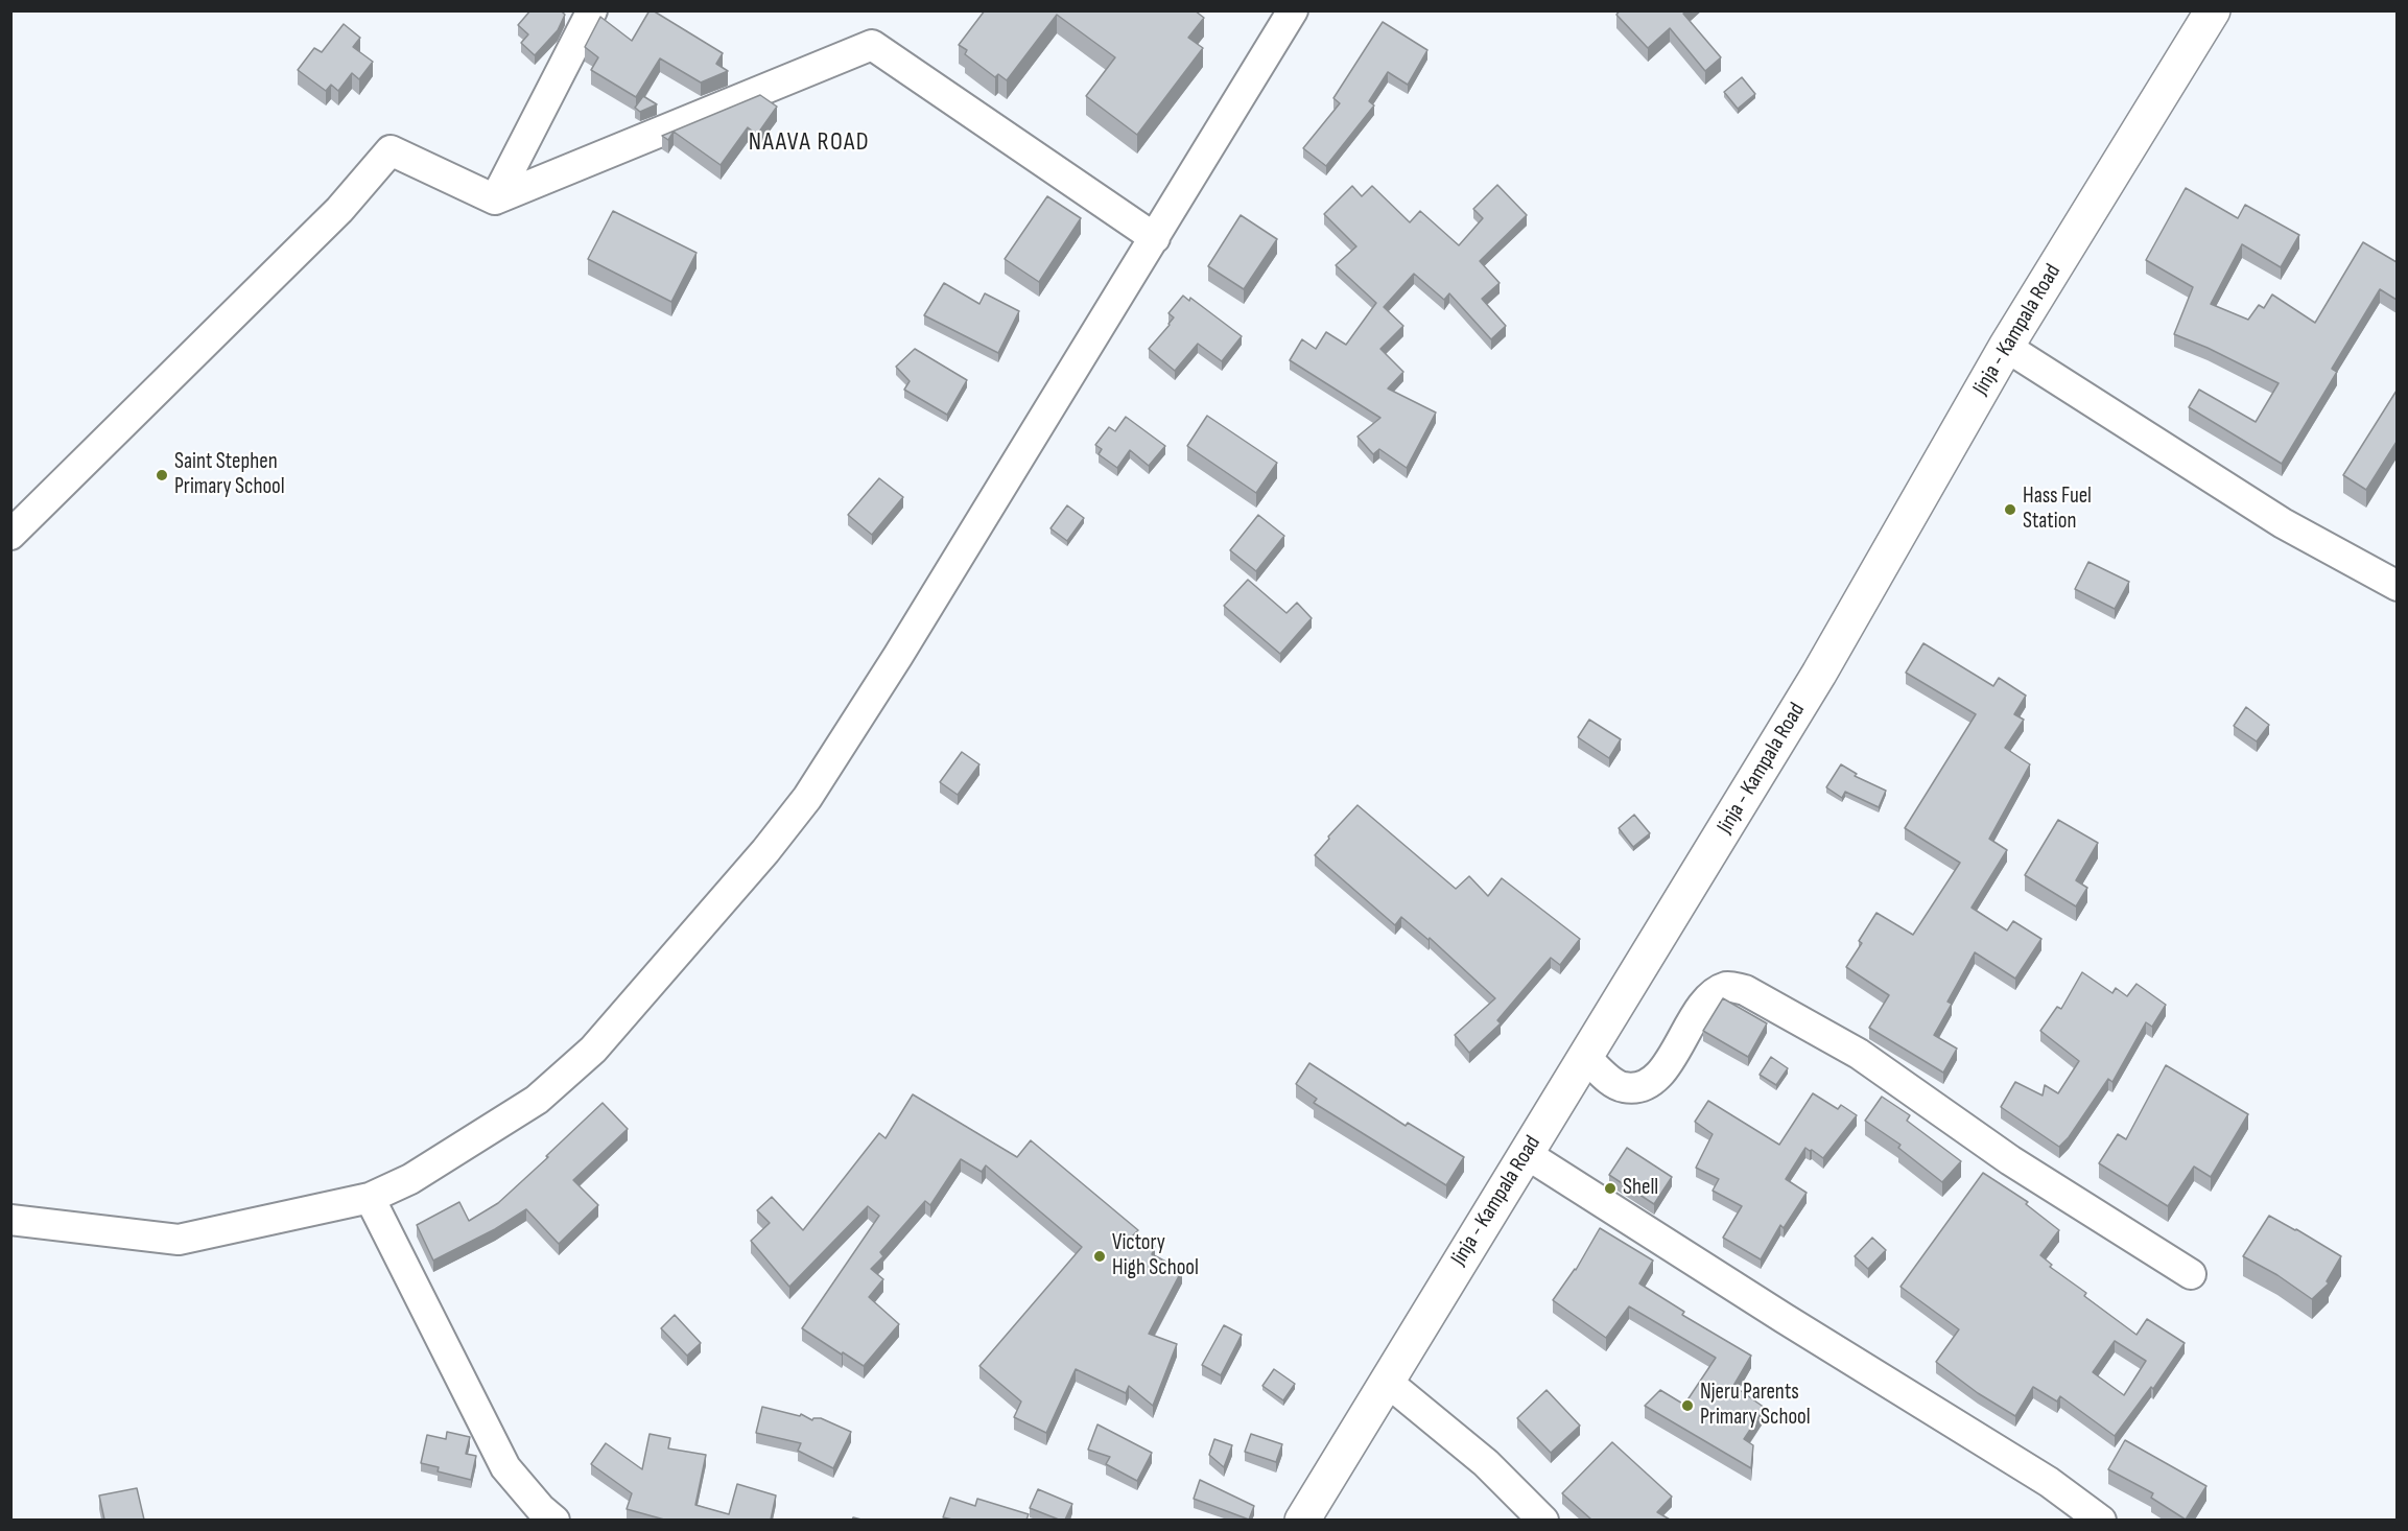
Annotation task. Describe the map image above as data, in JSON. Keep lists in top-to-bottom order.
{
  "streets": {
    "highway": ["Jinja - Kampala Road"]
  },
  "districts": ["NAAVA ROAD"],
  "places": [
    "Saint Stephen Primary School",
    "Hass Fuel Station",
    "Shell",
    "Victory High School",
    "Njeru Parents Primary School"
  ]
}
